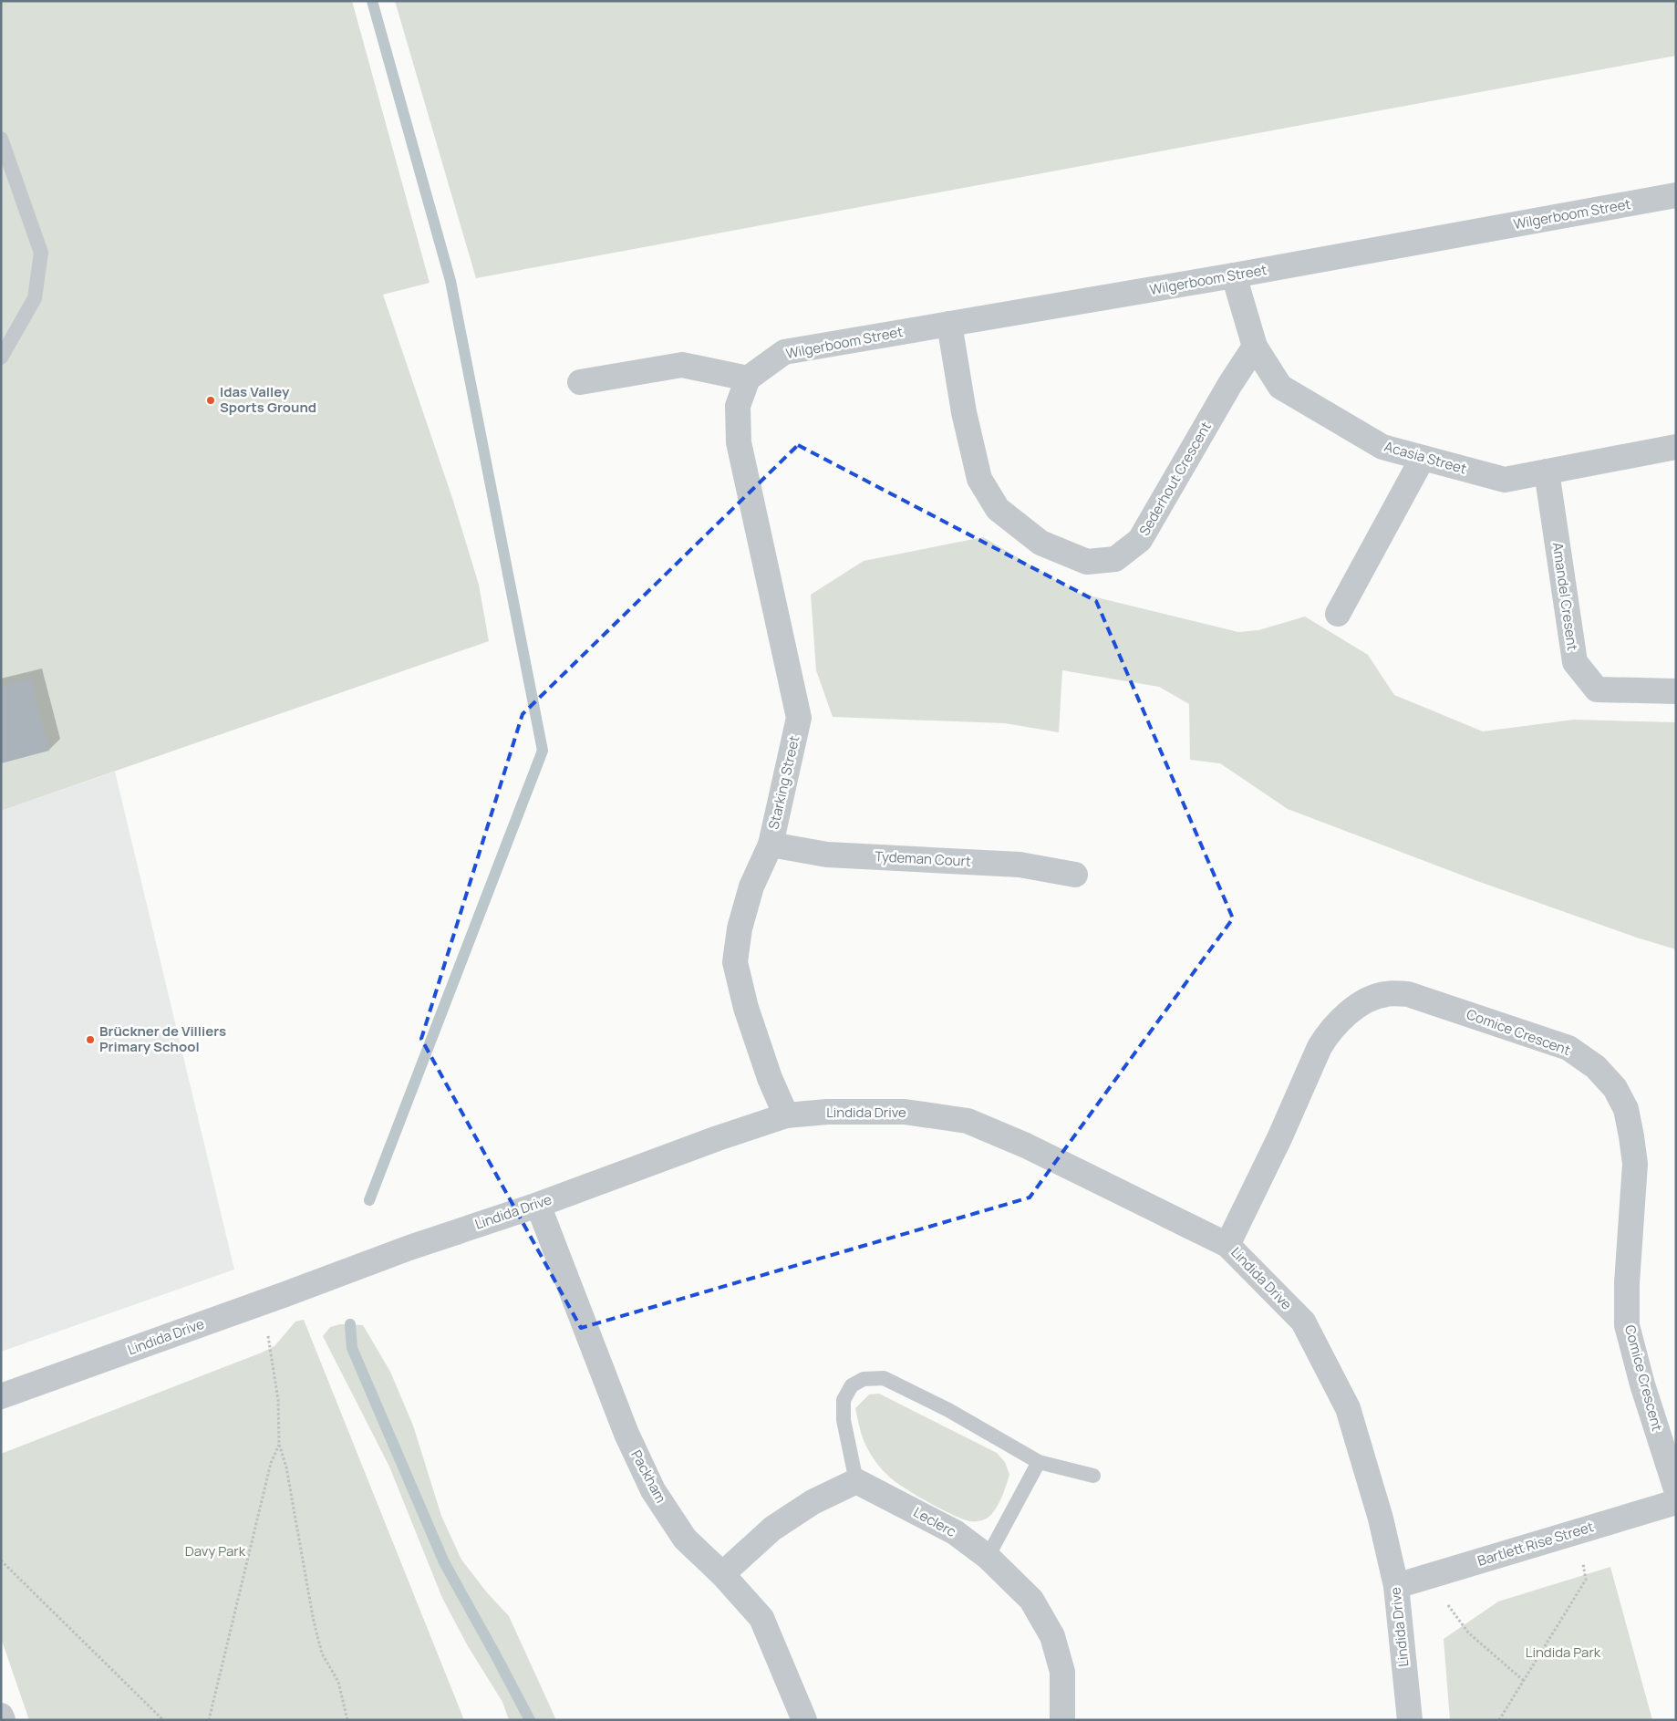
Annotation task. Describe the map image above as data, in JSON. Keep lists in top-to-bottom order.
{
  "streets": {
    "street": [
      "Wilgerboom Street",
      "Acasia Street",
      "Sederhout Crescent",
      "Amandel Cresent",
      "Starking Street",
      "Tydeman Court",
      "Comice Crescent",
      "Lindida Drive",
      "Packham",
      "Leclerc",
      "Bartlett Rise Street"
    ]
  },
  "crossings": [
    ["Wilgerboom Street", "Acasia Street"],
    ["Wilgerboom Street", "Sederhout Crescent"],
    ["Wilgerboom Street", "Starking Street"],
    ["Acasia Street", "Sederhout Crescent"],
    ["Acasia Street", "Amandel Cresent"],
    ["Starking Street", "Tydeman Court"],
    ["Starking Street", "Lindida Drive"],
    ["Comice Crescent", "Lindida Drive"],
    ["Lindida Drive", "Packham"],
    ["Lindida Drive", "Bartlett Rise Street"]
  ],
  "parks": ["Davy Park", "Lindida Park"],
  "places": ["Idas Valley Sports Ground", "Brückner de Villiers Primary School"]
}
